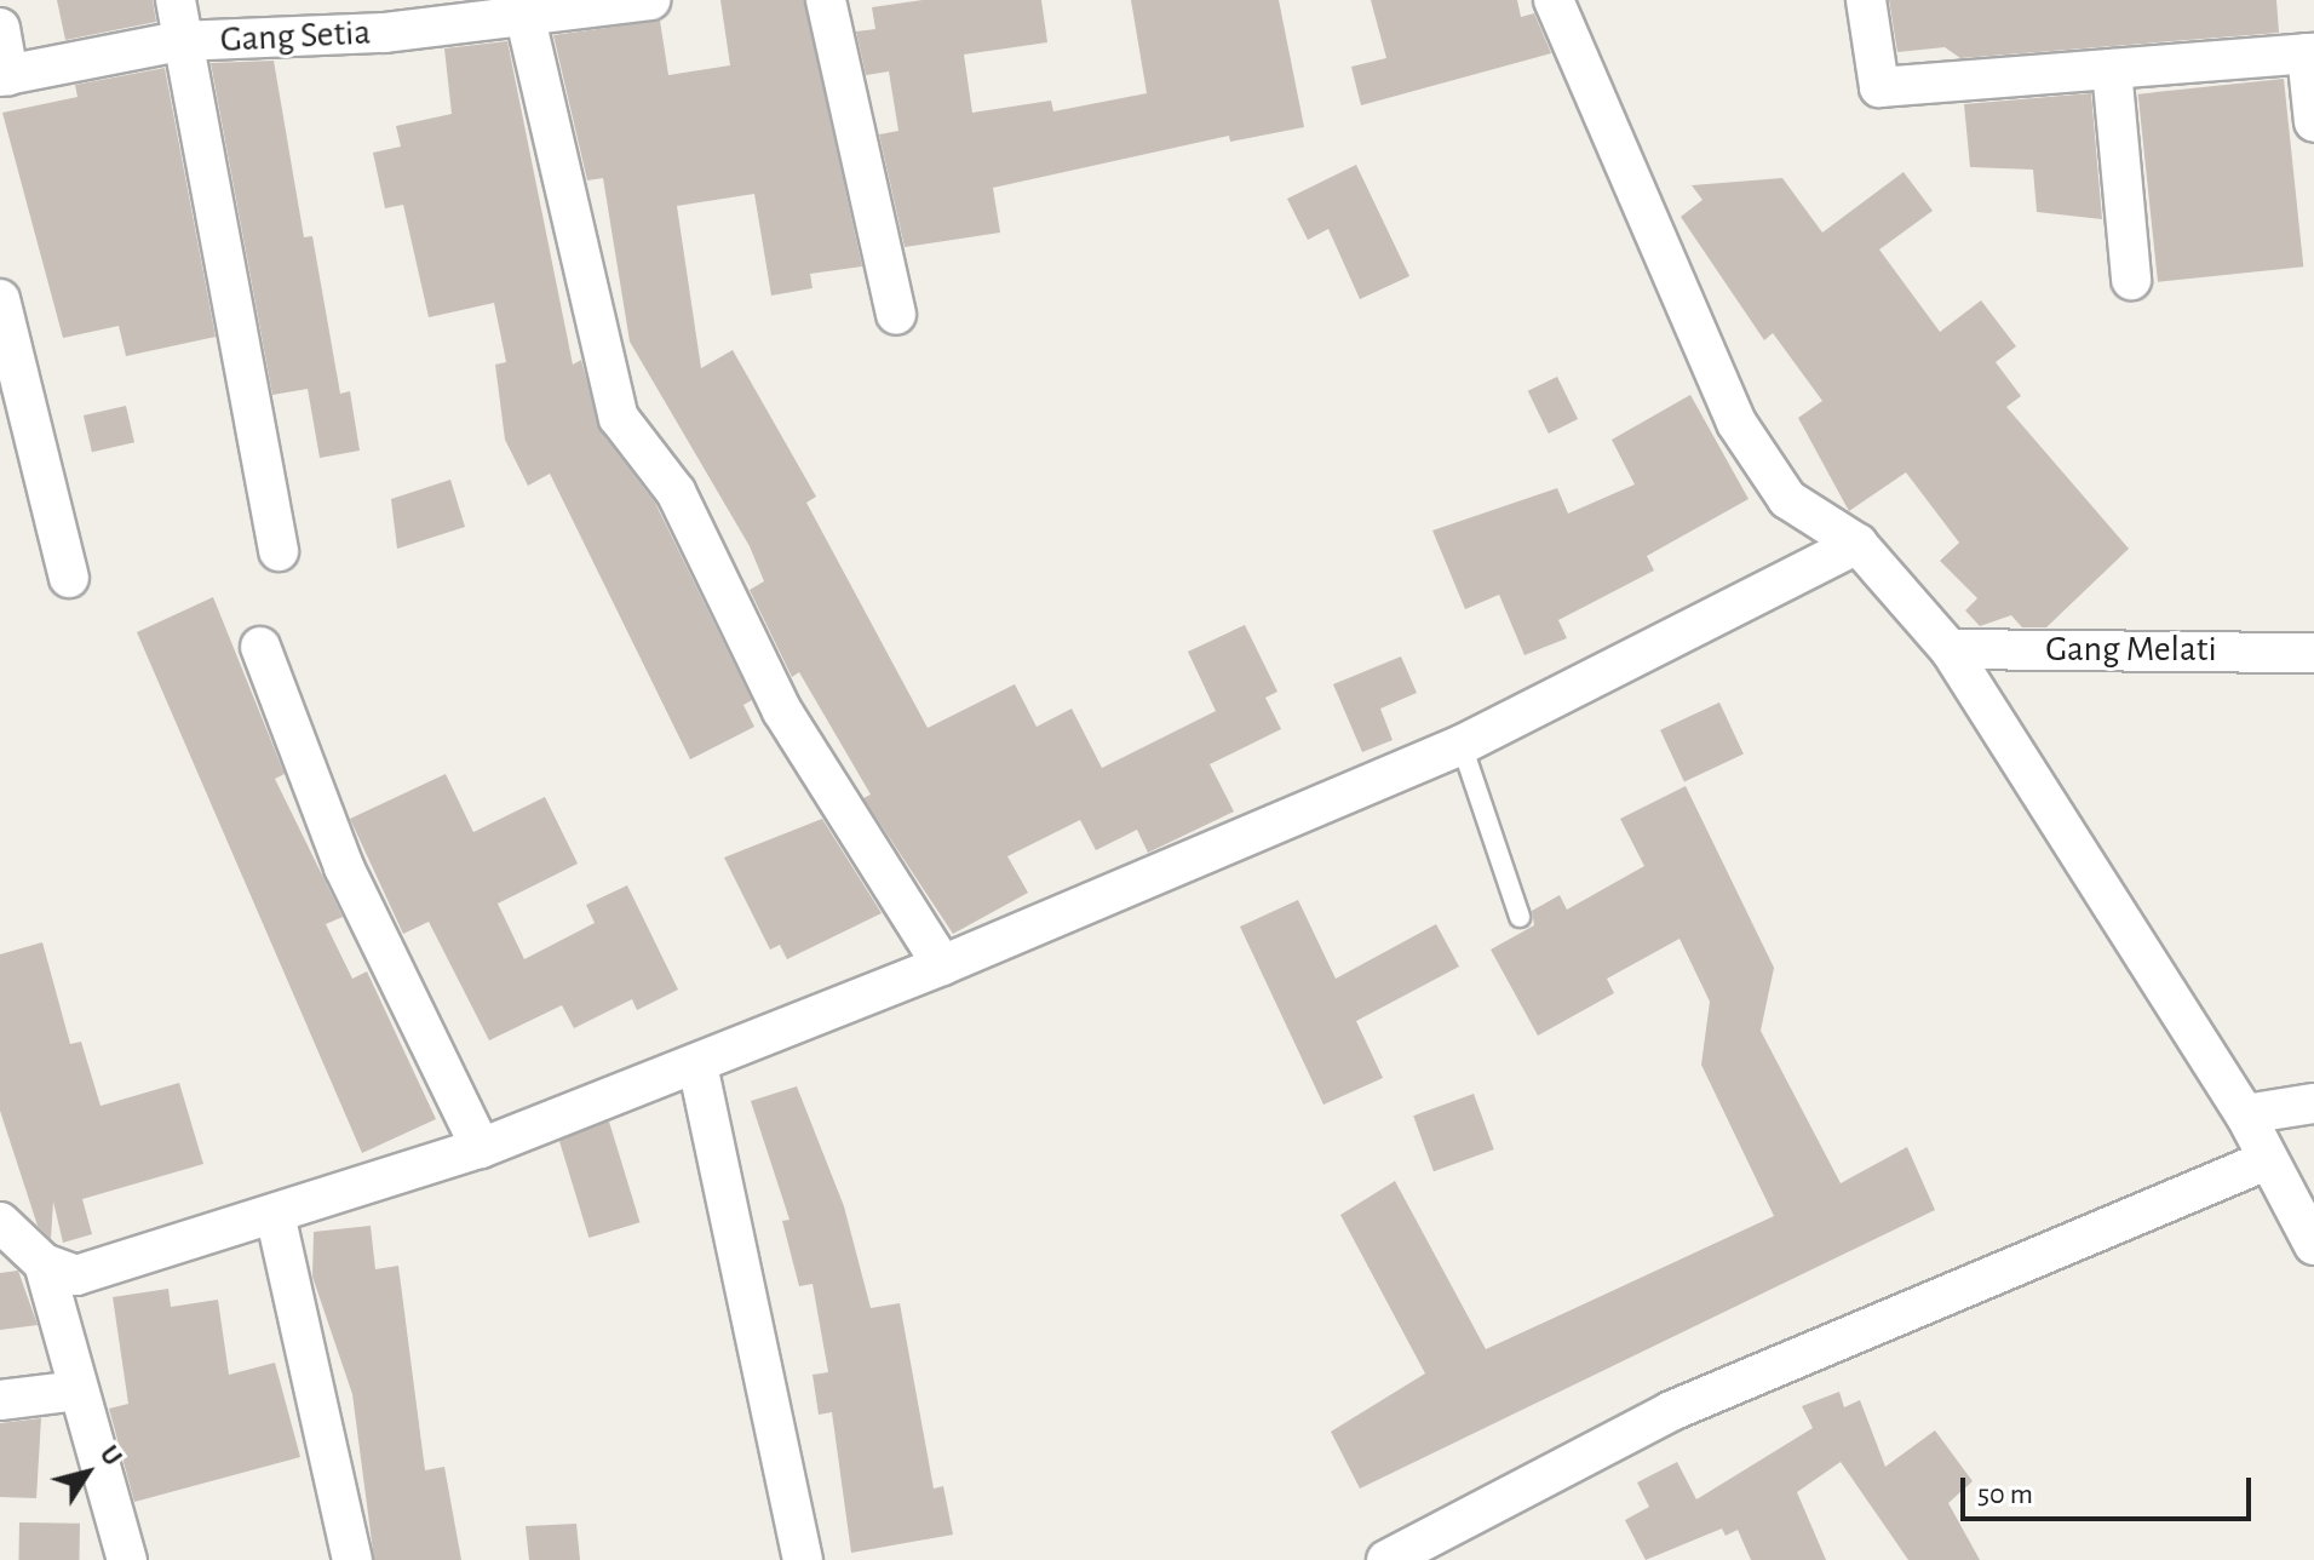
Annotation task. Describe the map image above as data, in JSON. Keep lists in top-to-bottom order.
{
  "streets": {
    "street": ["Gang Setia", "Gang Melati"]
  },
  "scale_bar": "50 m",
  "north": "top right"
}
